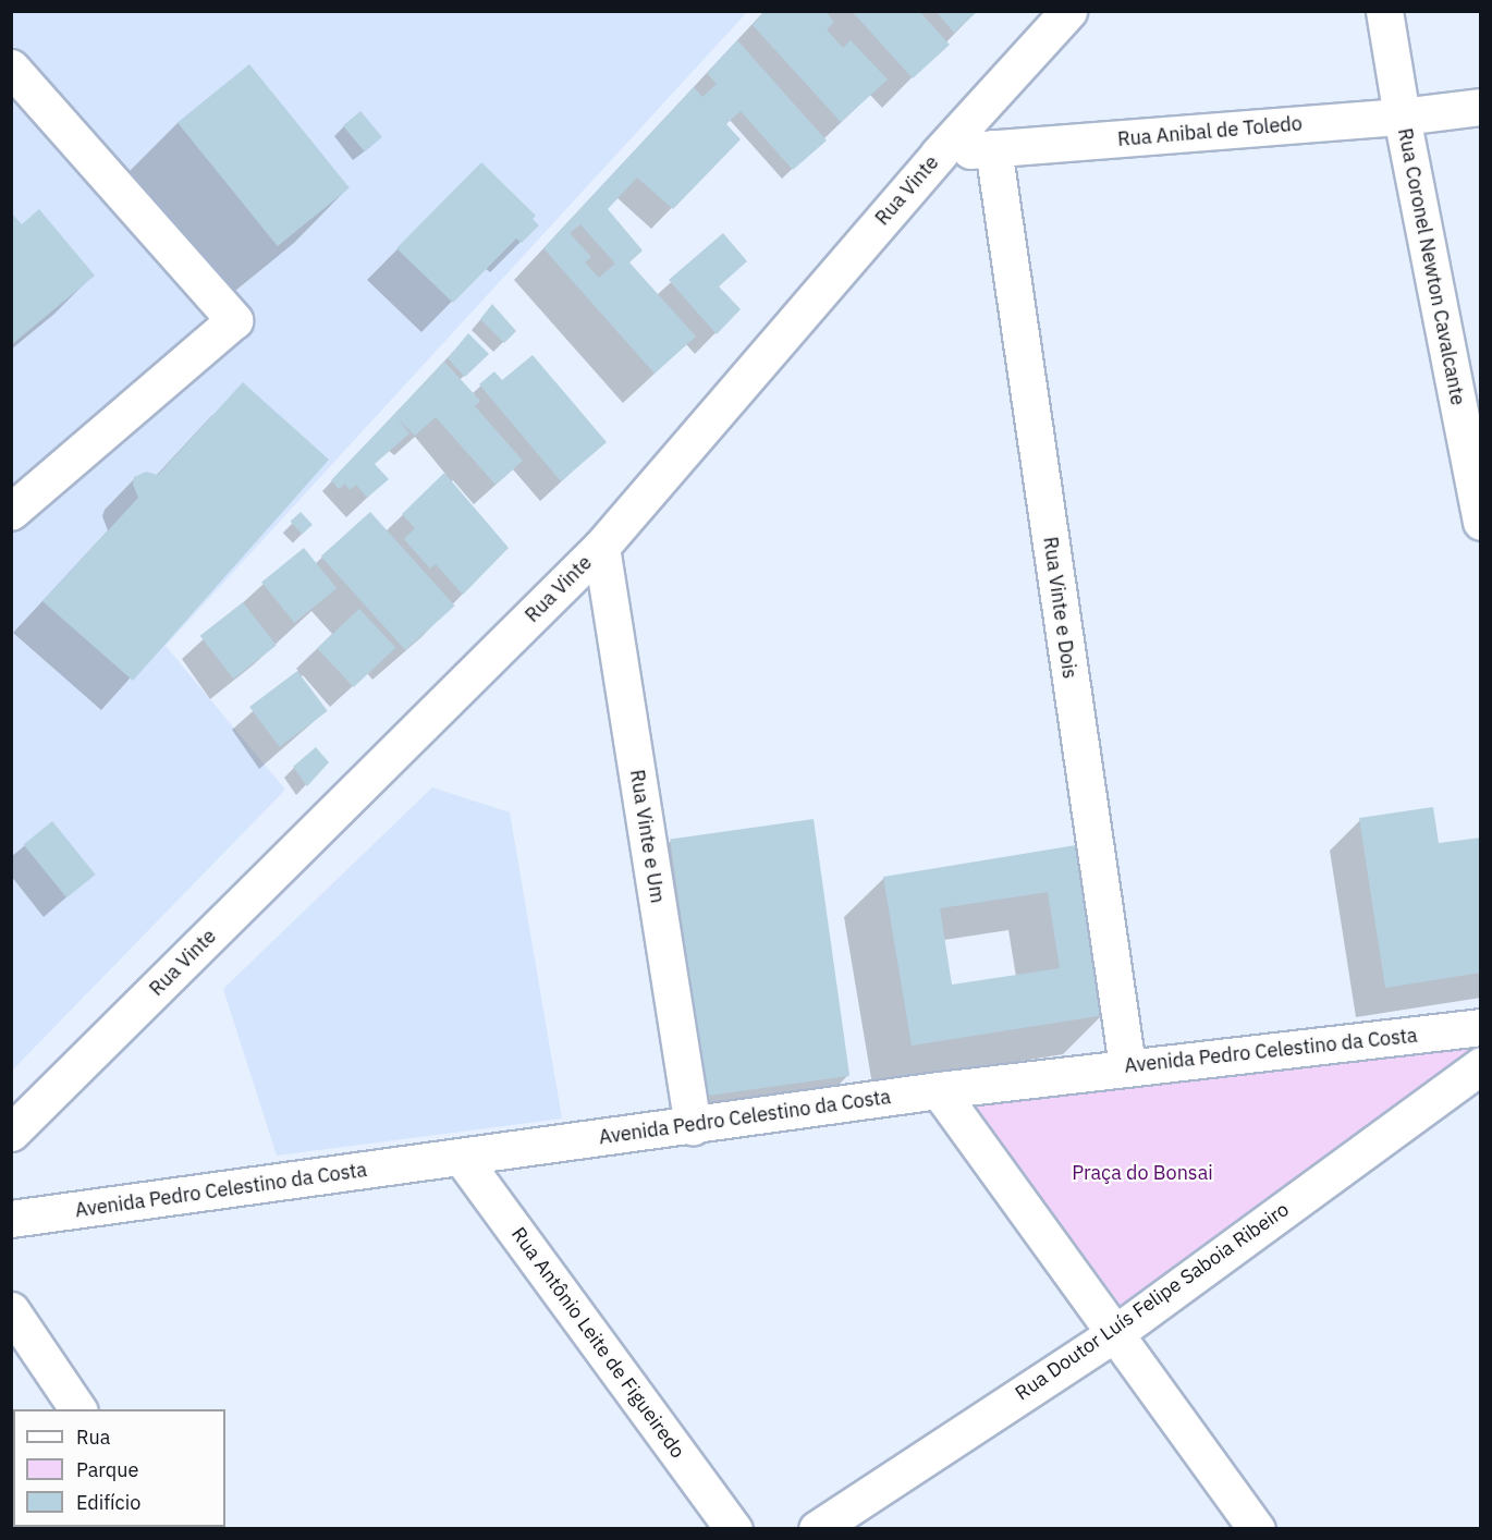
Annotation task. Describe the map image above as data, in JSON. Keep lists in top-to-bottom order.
{
  "streets": {
    "street": [
      "Rua Anibal de Toledo",
      "Rua Vinte",
      "Rua Coronel Newton Cavalcante",
      "Rua Vinte e Dois",
      "Rua Vinte e Um",
      "Avenida Pedro Celestino da Costa",
      "Rua Doutor Luís Felipe Saboia Ribeiro",
      "Rua Antônio Leite de Figueiredo"
    ]
  },
  "crossings": [
    ["Rua Anibal de Toledo", "Rua Vinte"],
    ["Rua Anibal de Toledo", "Rua Coronel Newton Cavalcante"],
    ["Rua Anibal de Toledo", "Rua Vinte e Dois"],
    ["Rua Vinte", "Rua Vinte e Um"],
    ["Rua Vinte e Dois", "Avenida Pedro Celestino da Costa"],
    ["Rua Vinte e Um", "Avenida Pedro Celestino da Costa"],
    ["Avenida Pedro Celestino da Costa", "Rua Antônio Leite de Figueiredo"]
  ],
  "parks": ["Praça do Bonsai"],
  "legend": ["Rua", "Parque", "Edifício"]
}
